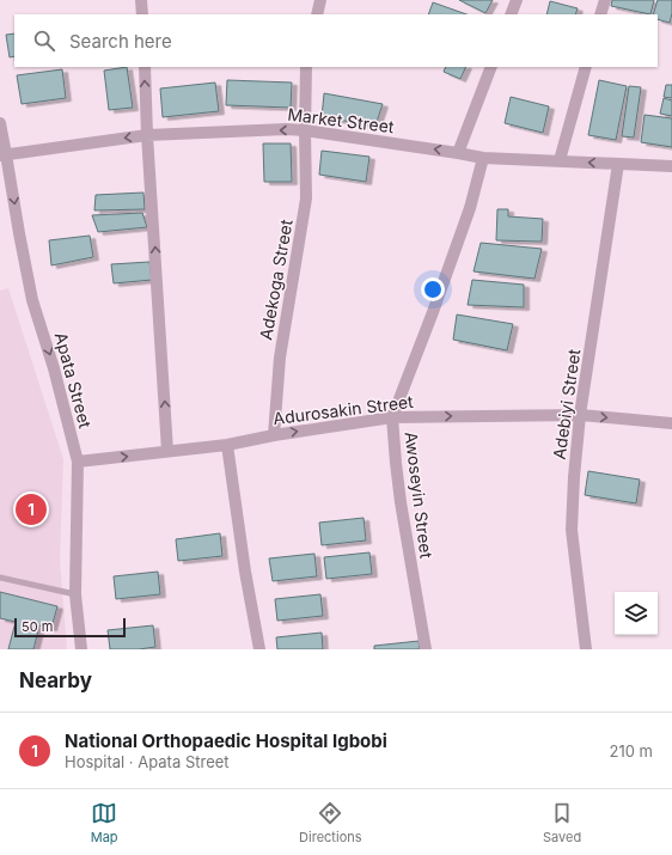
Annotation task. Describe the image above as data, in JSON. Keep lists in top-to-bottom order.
{
  "streets": {
    "street": [
      "Market Street",
      "Adekoga Street",
      "Apata Street",
      "Adebiyi Street",
      "Adurosakin Street",
      "Awoseyin Street"
    ]
  },
  "crossings": [
    ["Market Street", "Adekoga Street"],
    ["Market Street", "Apata Street"],
    ["Market Street", "Adebiyi Street"],
    ["Market Street", "Awoseyin Street"],
    ["Adekoga Street", "Adurosakin Street"],
    ["Apata Street", "Adurosakin Street"],
    ["Adebiyi Street", "Adurosakin Street"],
    ["Adurosakin Street", "Awoseyin Street"]
  ],
  "one_way": ["Market Street", "Apata Street", "Adurosakin Street"],
  "scale_bar": "50 m",
  "page": {
    "search": "Search here",
    "pins": "1",
    "scale": "50 m",
    "heading": "Nearby",
    "list": [
      {
        "mark": "1",
        "name": "National Orthopaedic Hospital Igbobi",
        "note": "Hospital · Apata Street",
        "value": "210 m"
      }
    ],
    "nav": ["Map", "Directions", "Saved"]
  }
}
